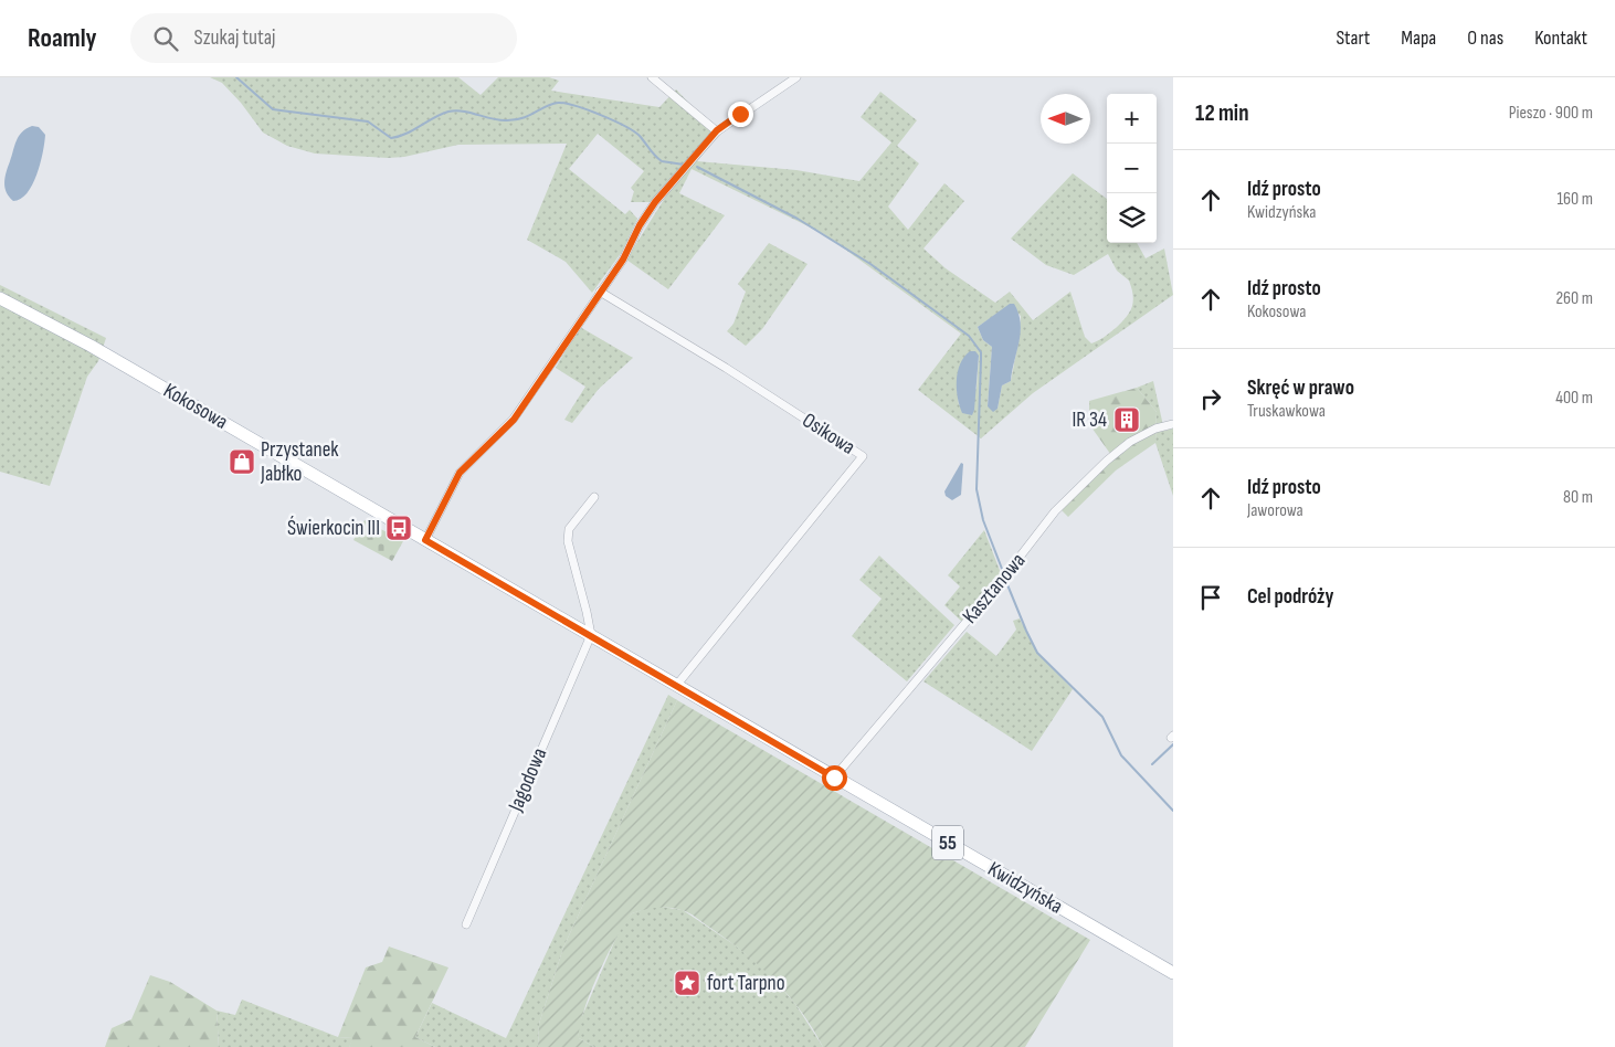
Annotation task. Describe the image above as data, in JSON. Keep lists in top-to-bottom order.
{
  "streets": {
    "main road": ["Kokosowa", "55", "Kwidzyńska"],
    "street": ["Osikowa", "Kasztanowa", "Jagodowa"]
  },
  "crossings": [
    ["Kokosowa", "Osikowa"],
    ["Kokosowa", "Jagodowa"],
    ["Kokosowa", "Kwidzyńska"],
    ["Osikowa", "Kwidzyńska"],
    ["Kasztanowa", "Kwidzyńska"]
  ],
  "places": {
    "building": ["IR 34"],
    "shop": ["Przystanek Jabłko"],
    "bus stop": ["Świerkocin III"],
    "place": ["fort Tarpno"]
  },
  "north": "left",
  "page": {
    "header": "Roamly",
    "search": "Szukaj tutaj",
    "nav": [
      "Start",
      "Mapa",
      "O nas",
      "Kontakt"
    ],
    "heading": ["12 min", "Pieszo · 900 m"],
    "map_buttons": ["+", "−"],
    "list": [
      ["Idź prosto", "Kwidzyńska", "160 m"],
      ["Idź prosto", "Kokosowa", "260 m"],
      ["Skręć w prawo", "Truskawkowa", "400 m"],
      ["Idź prosto", "Jaworowa", "80 m"],
      "Cel podróży"
    ]
  }
}
